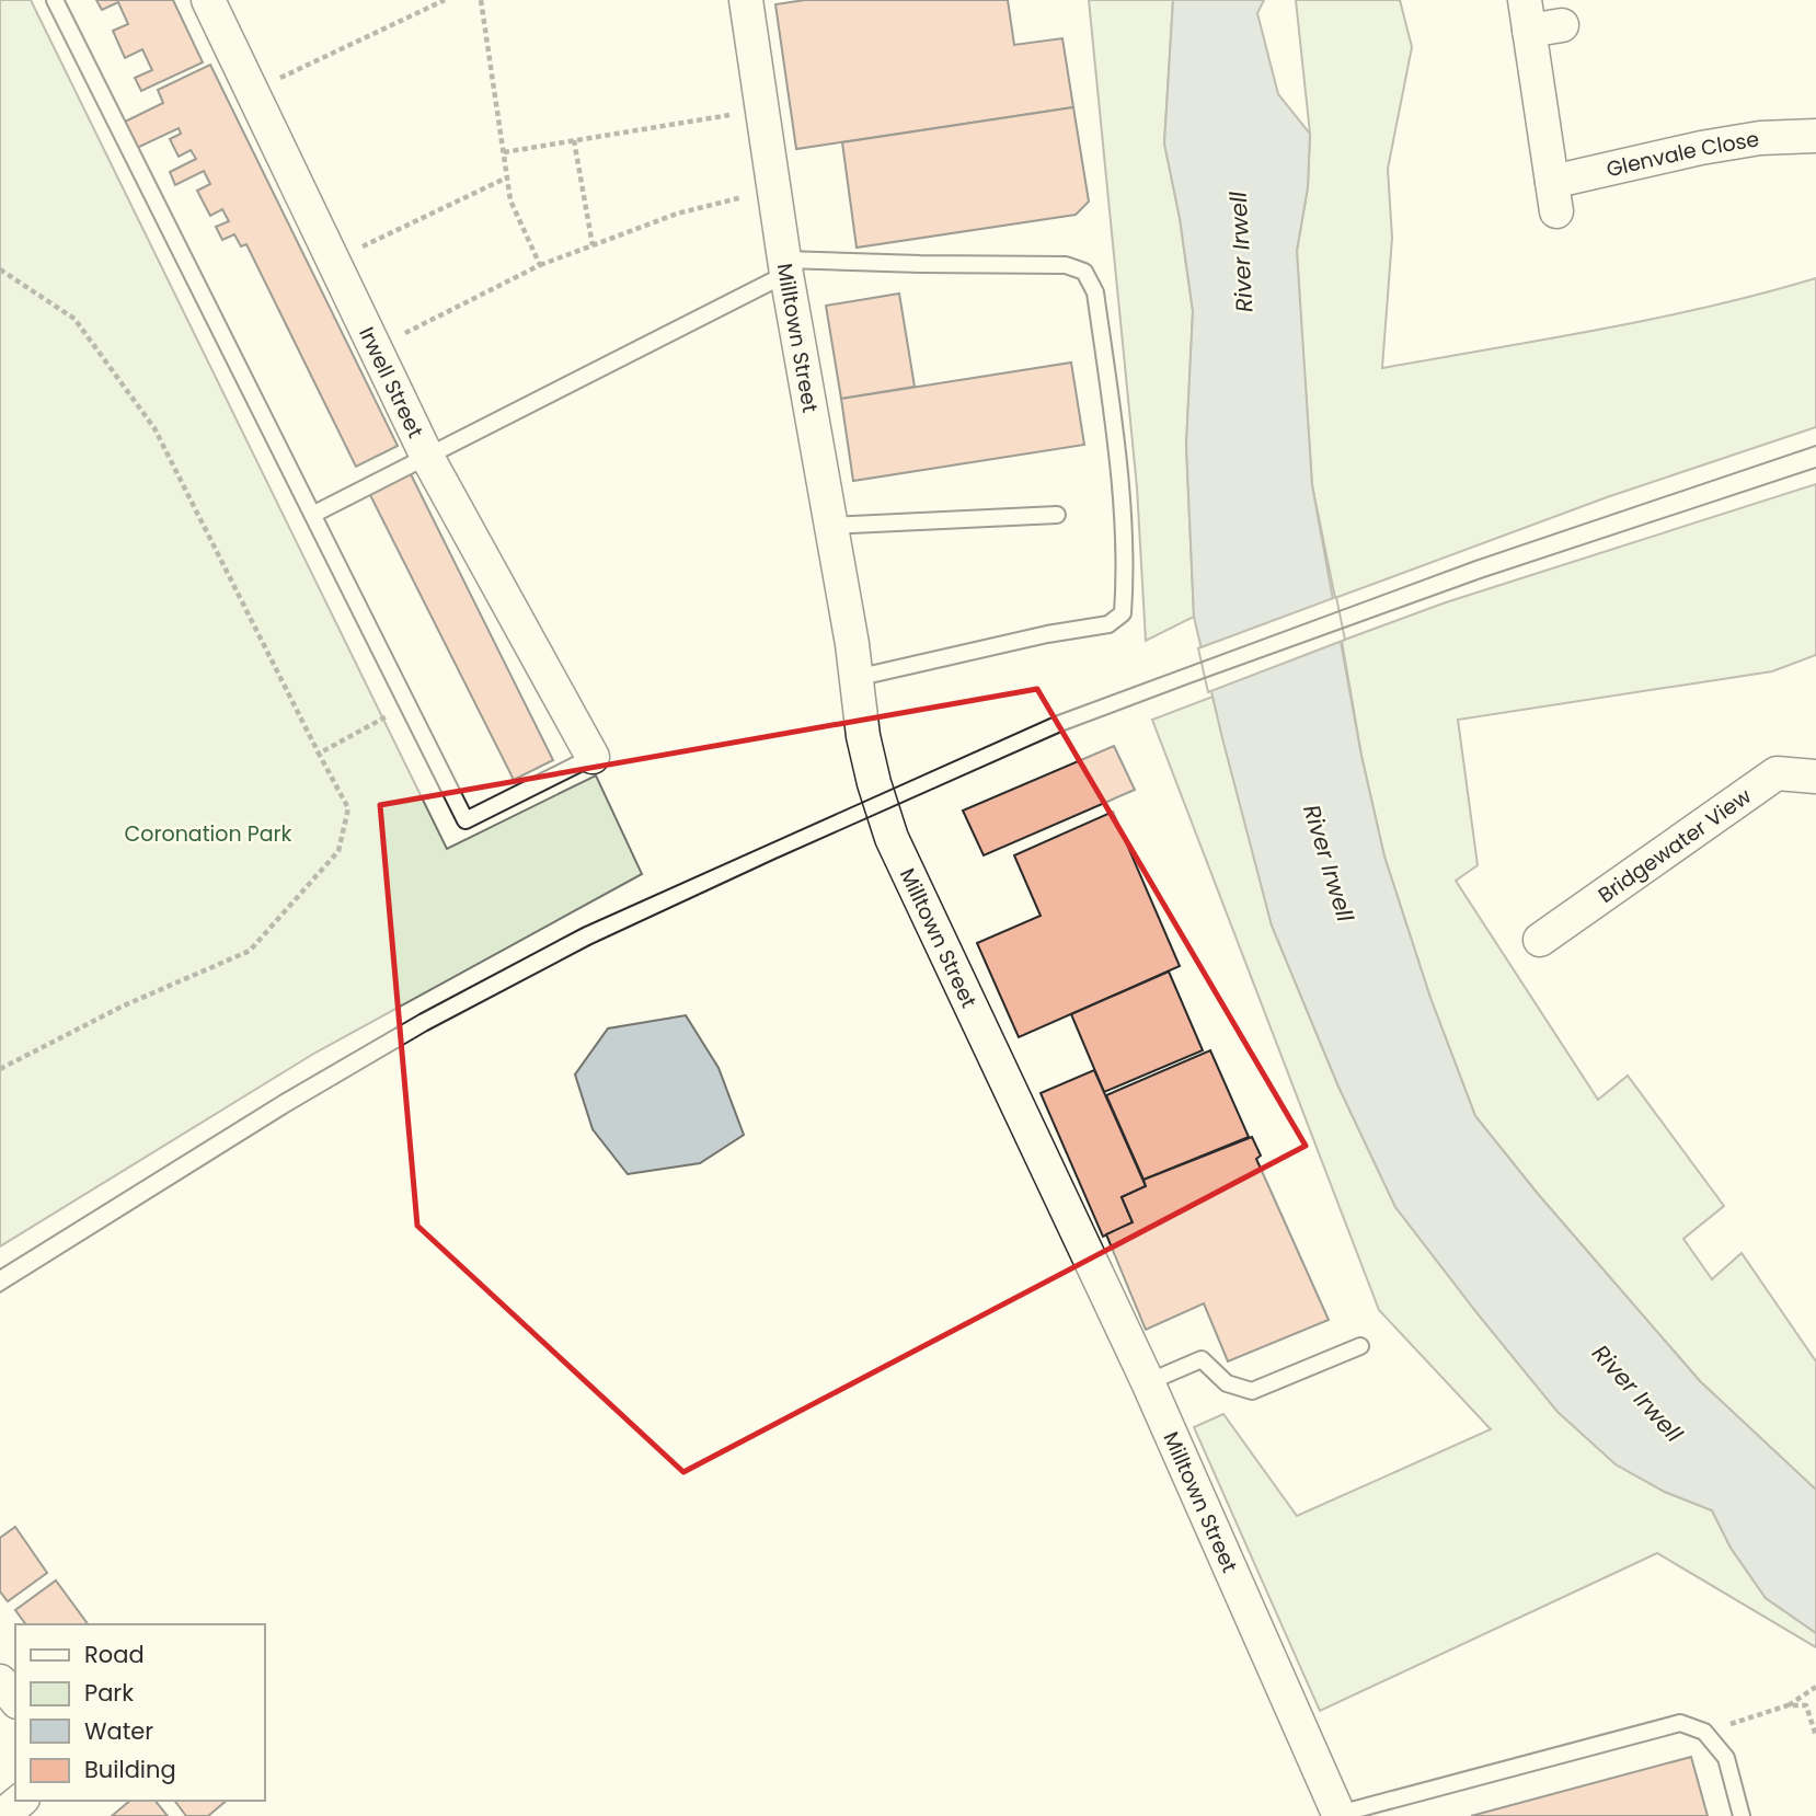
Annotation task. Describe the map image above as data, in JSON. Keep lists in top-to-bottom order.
{
  "streets": {
    "street": [
      "Glenvale Close",
      "Milltown Street",
      "Irwell Street",
      "Bridgewater View"
    ]
  },
  "water": ["River Irwell"],
  "parks": ["Coronation Park"],
  "legend": [
    "Road",
    "Park",
    "Water",
    "Building"
  ]
}
